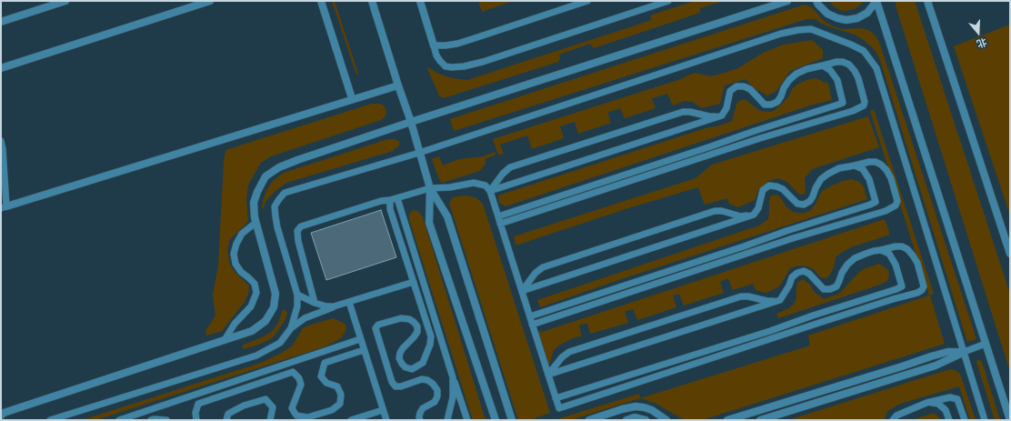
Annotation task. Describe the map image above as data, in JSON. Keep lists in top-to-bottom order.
{
  "north": "bottom"
}
